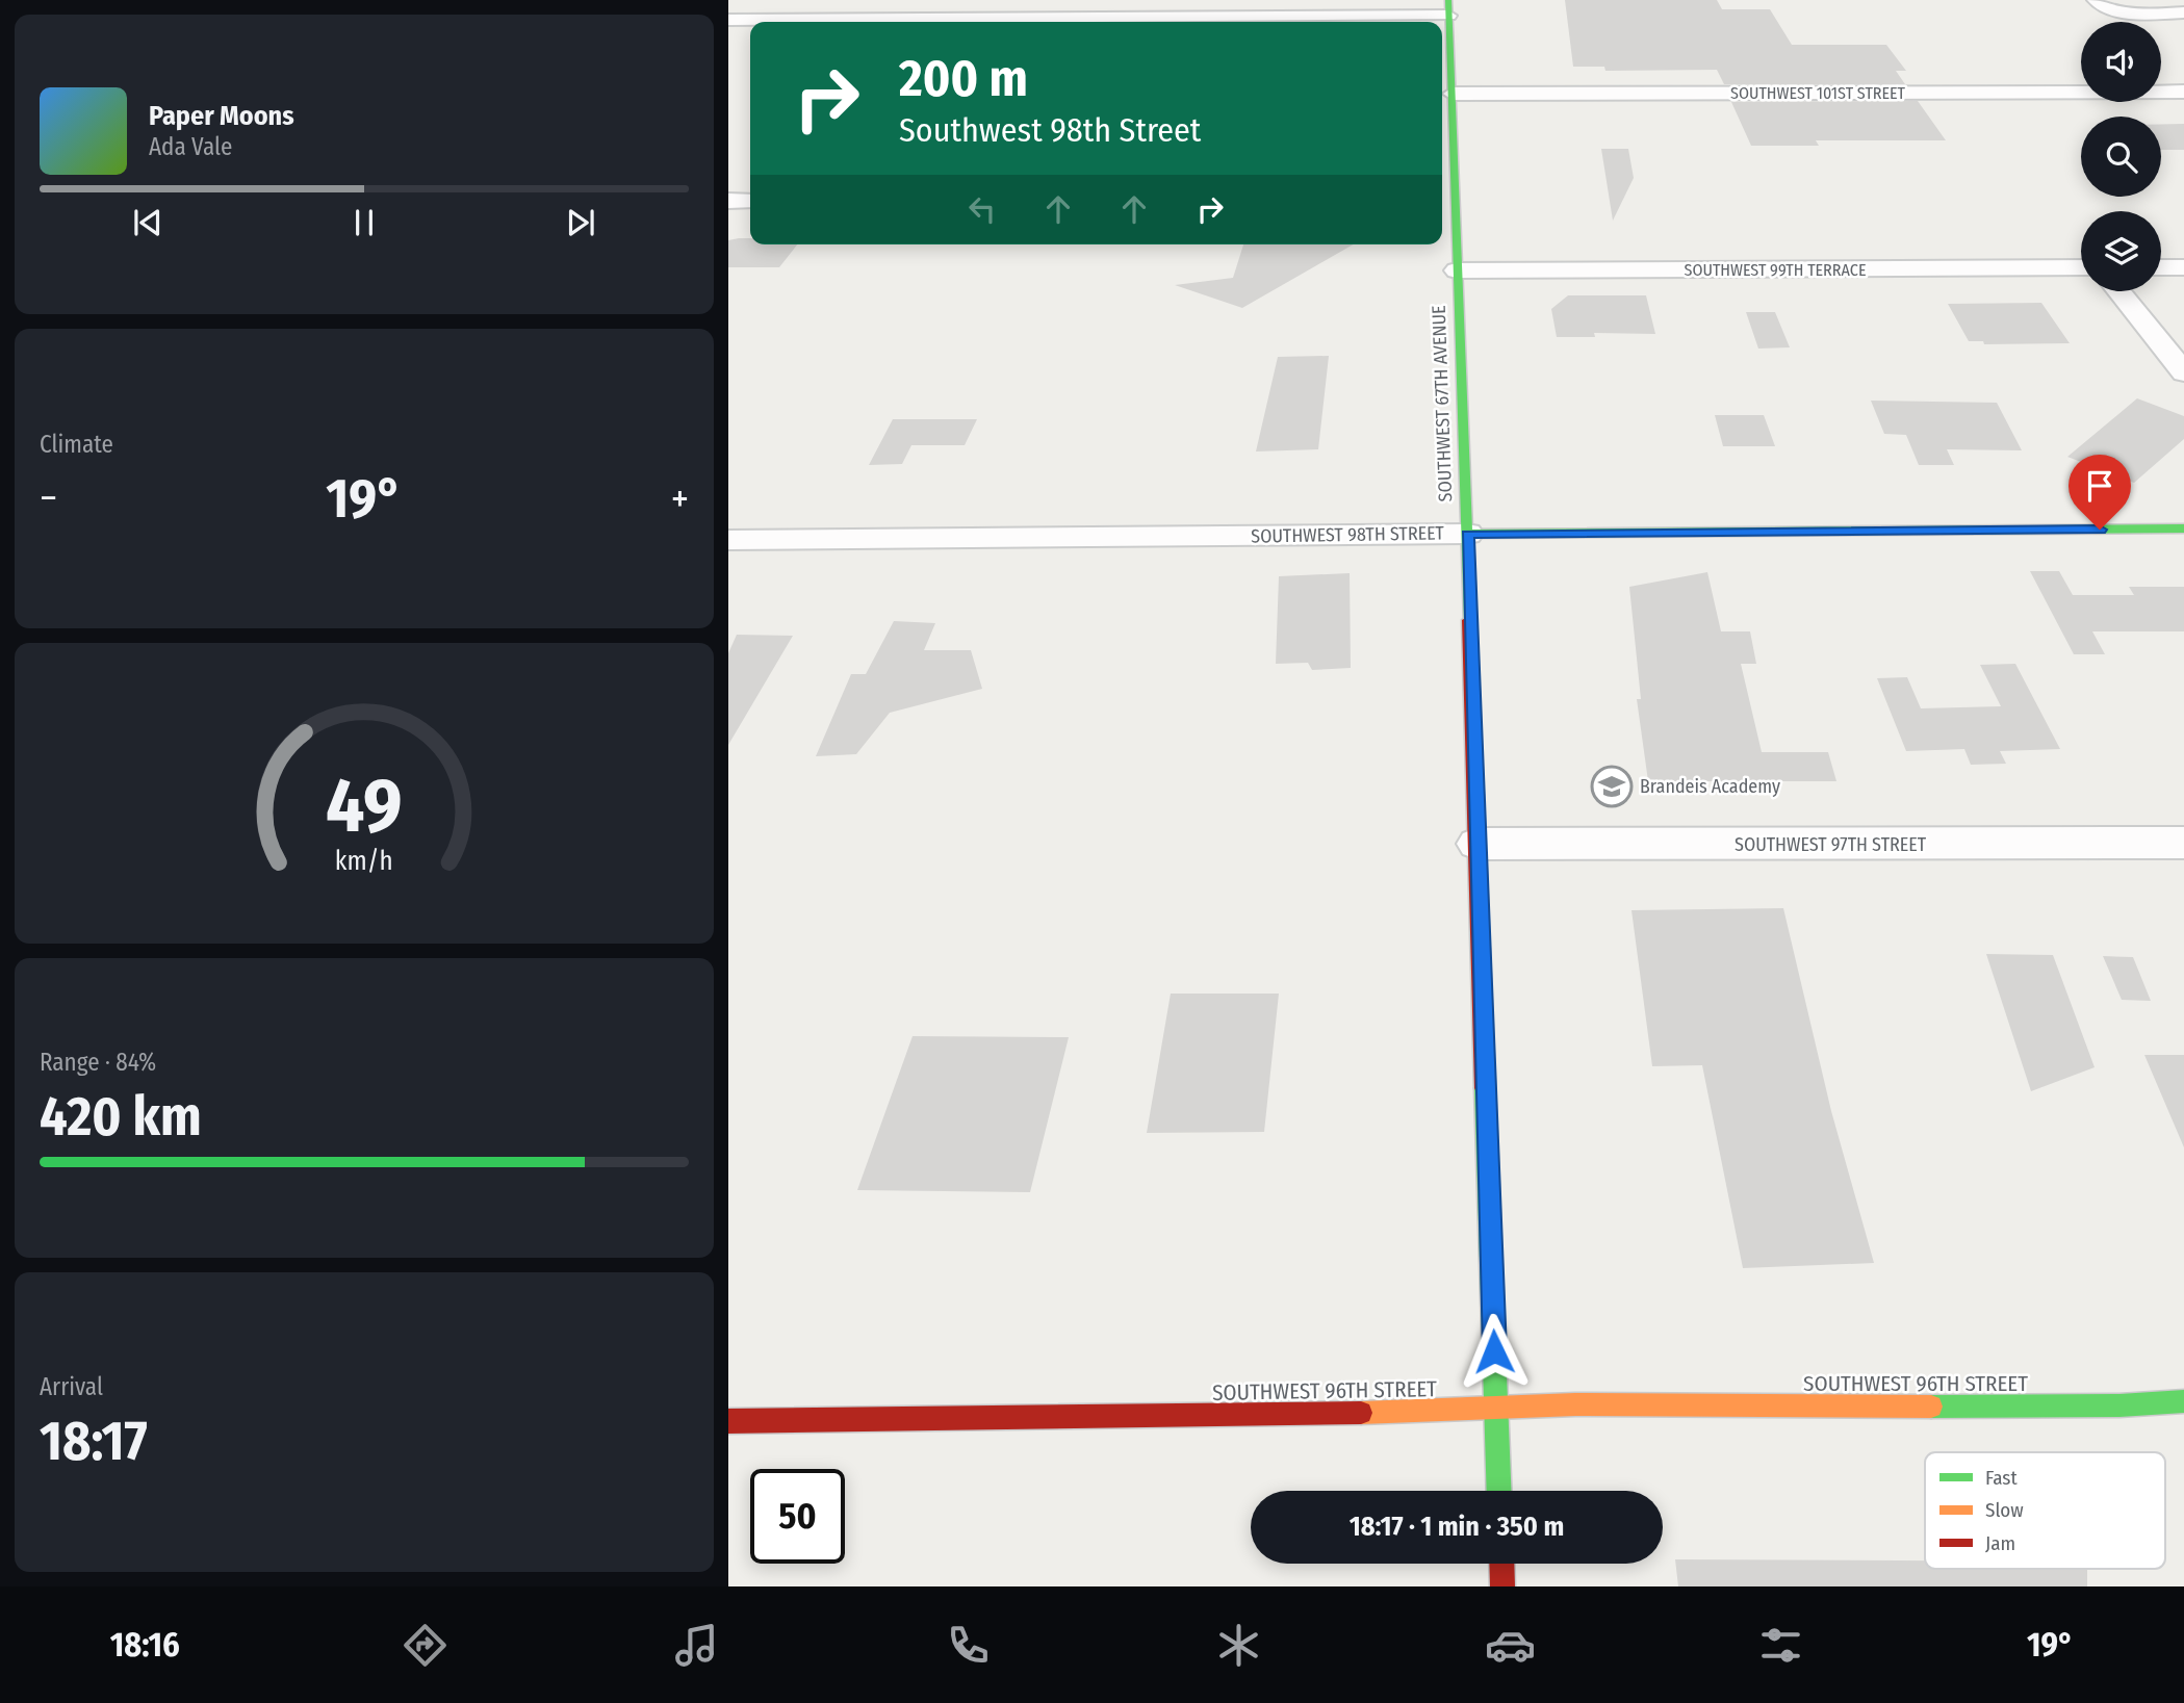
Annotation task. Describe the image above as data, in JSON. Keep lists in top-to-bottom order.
{
  "streets": {
    "main road": ["SOUTHWEST 67TH AVENUE", "SOUTHWEST 98TH STREET", "SOUTHWEST 96TH STREET"],
    "street": ["SOUTHWEST 101ST STREET", "SOUTHWEST 99TH TERRACE", "SOUTHWEST 97TH STREET"]
  },
  "crossings": [
    ["SOUTHWEST 101ST STREET", "SOUTHWEST 67TH AVENUE"],
    ["SOUTHWEST 99TH TERRACE", "SOUTHWEST 67TH AVENUE"],
    ["SOUTHWEST 67TH AVENUE", "SOUTHWEST 98TH STREET"],
    ["SOUTHWEST 67TH AVENUE", "SOUTHWEST 97TH STREET"],
    ["SOUTHWEST 67TH AVENUE", "SOUTHWEST 96TH STREET"]
  ],
  "places": {
    "school or university": ["Brandeis Academy"]
  },
  "legend": ["Fast", "Slow", "Jam"],
  "page": {
    "turn": ["200 m", "Southwest 98th Street"],
    "song": ["Paper Moons", "Ada Vale"],
    "tile": [
      "Climate",
      ["Range · 84%", "420 km"],
      ["Arrival", "18:17"]
    ],
    "heat": ["−", "19°", "+"],
    "limit": "50",
    "trip": "18:17 · 1 min · 350 m",
    "tabs": ["18:16", "19°"],
    "gauge": ["49", "km/h"]
  }
}
